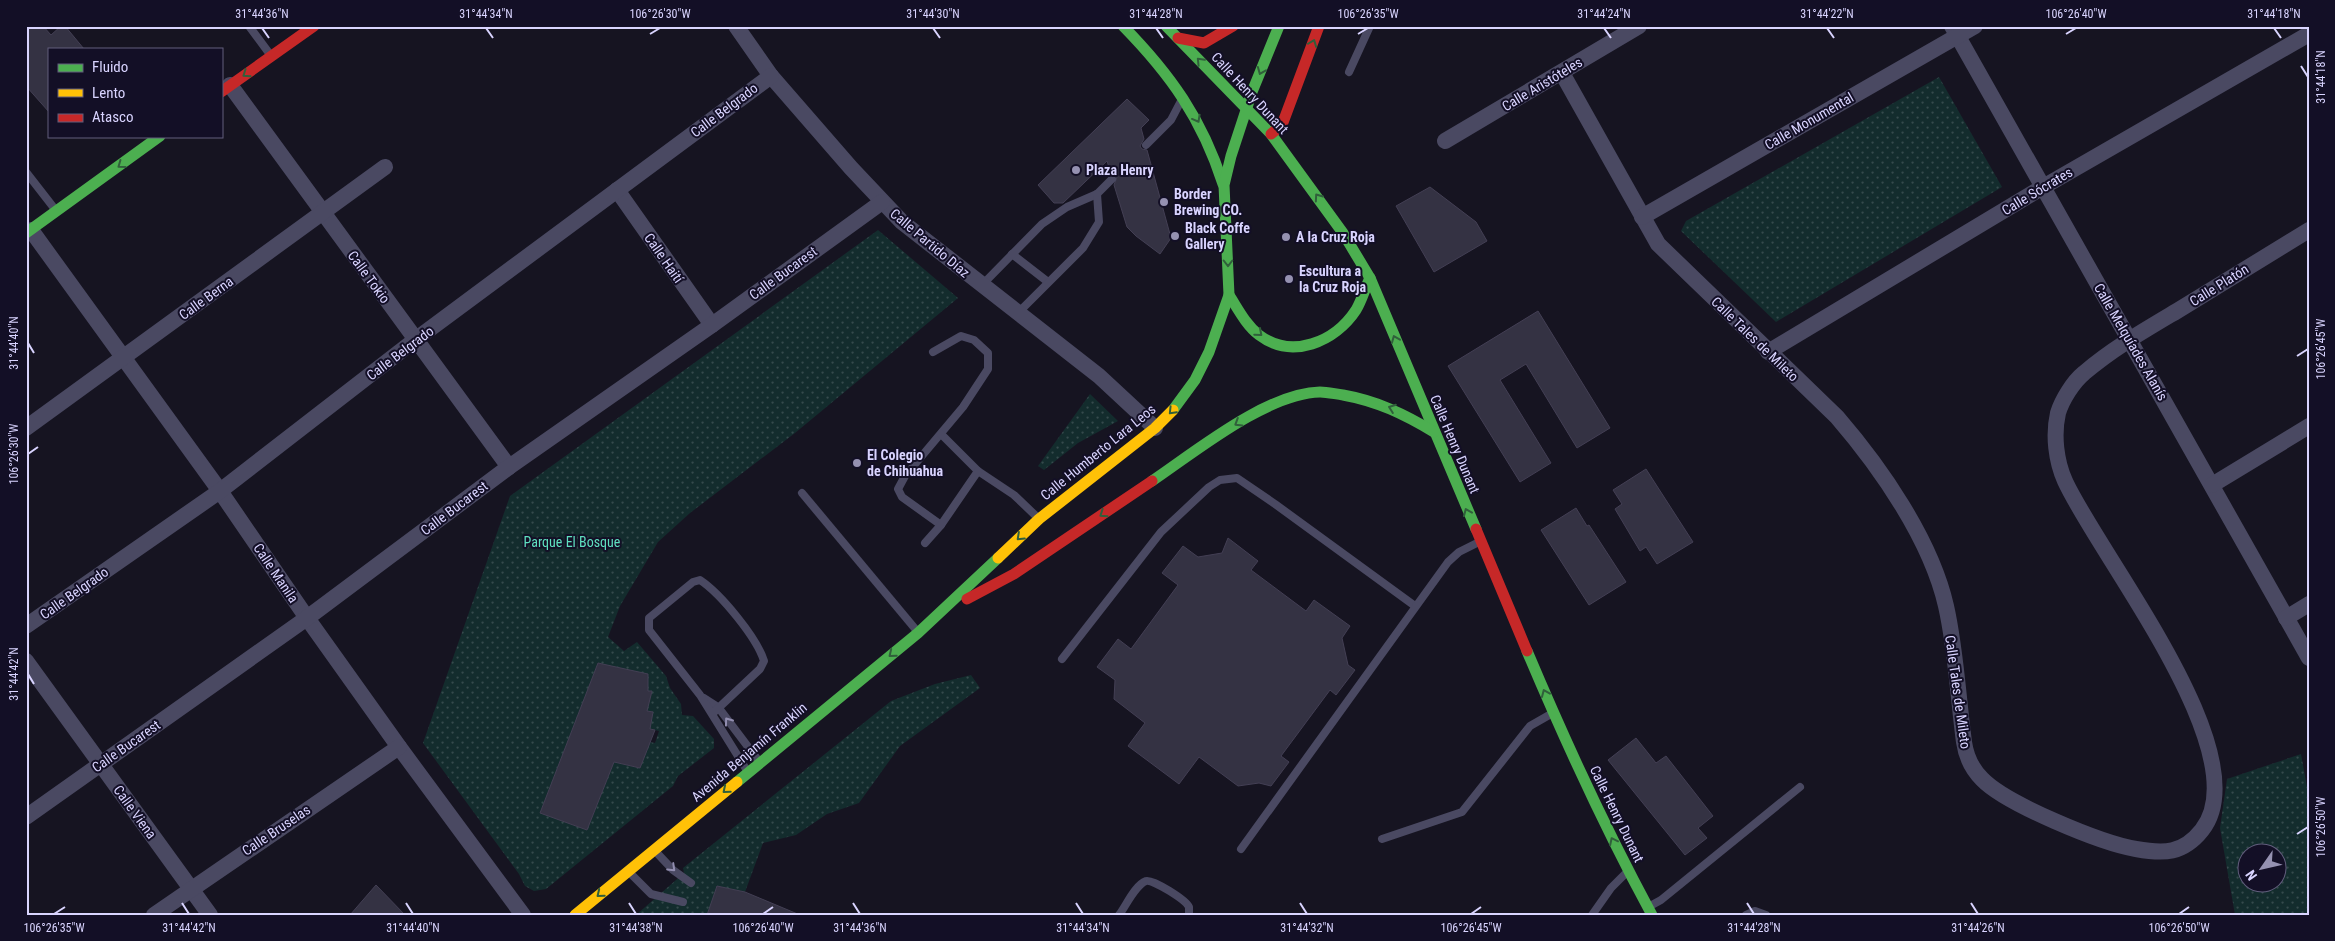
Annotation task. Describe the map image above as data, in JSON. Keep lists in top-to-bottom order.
{
  "streets": {
    "main road": ["Calle Henry Dunant", "Calle Humberto Lara Leos", "Avenida Benjamín Franklin"],
    "street": [
      "Calle Aristóteles",
      "Calle Belgrado",
      "Calle Monumental",
      "Calle Sócrates",
      "Calle Partido Díaz",
      "Calle Haití",
      "Calle Bucarest",
      "Calle Tokio",
      "Calle Platón",
      "Calle Berna",
      "Calle Tales de Mileto",
      "Calle Melquíades Alanís",
      "Calle Manila",
      "Calle Viena",
      "Calle Bruselas"
    ]
  },
  "crossings": [
    ["Calle Aristóteles", "Calle Tales de Mileto"],
    ["Calle Henry Dunant", "Calle Humberto Lara Leos"],
    ["Calle Belgrado", "Calle Partido Díaz"],
    ["Calle Belgrado", "Calle Haití"],
    ["Calle Belgrado", "Calle Tokio"],
    ["Calle Belgrado", "Calle Manila"],
    ["Calle Monumental", "Calle Tales de Mileto"],
    ["Calle Monumental", "Calle Melquíades Alanís"],
    ["Calle Sócrates", "Calle Tales de Mileto"],
    ["Calle Sócrates", "Calle Melquíades Alanís"],
    ["Calle Partido Díaz", "Calle Bucarest"],
    ["Calle Partido Díaz", "Calle Humberto Lara Leos"],
    ["Calle Haití", "Calle Bucarest"],
    ["Calle Bucarest", "Calle Tokio"],
    ["Calle Bucarest", "Calle Manila"],
    ["Calle Bucarest", "Calle Viena"],
    ["Calle Tokio", "Calle Berna"],
    ["Calle Platón", "Calle Tales de Mileto"],
    ["Calle Platón", "Calle Melquíades Alanís"],
    ["Calle Berna", "Calle Manila"],
    ["Calle Tales de Mileto", "Calle Melquíades Alanís"],
    ["Calle Humberto Lara Leos", "Avenida Benjamín Franklin"],
    ["Calle Manila", "Calle Bruselas"],
    ["Calle Viena", "Calle Bruselas"]
  ],
  "one_way": ["Calle Henry Dunant", "Calle Humberto Lara Leos", "Avenida Benjamín Franklin"],
  "parks": ["Parque El Bosque"],
  "places": [
    "Plaza Henry",
    "Border Brewing CO.",
    "Black Coffe Gallery",
    "A la Cruz Roja",
    "Escultura a la Cruz Roja",
    "El Colegio de Chihuahua"
  ],
  "legend": ["Fluido", "Lento", "Atasco"],
  "north": "bottom left",
  "coordinates": [
    "31°44'36\"N",
    "31°44'34\"N",
    "106°26'30\"W",
    "31°44'30\"N",
    "31°44'28\"N",
    "106°26'35\"W",
    "31°44'24\"N",
    "31°44'22\"N",
    "106°26'40\"W",
    "31°44'18\"N",
    "31°44'40\"N",
    "106°26'45\"W",
    "31°44'42\"N",
    "106°26'50\"W",
    "31°44'38\"N",
    "31°44'32\"N",
    "31°44'26\"N"
  ]
}
